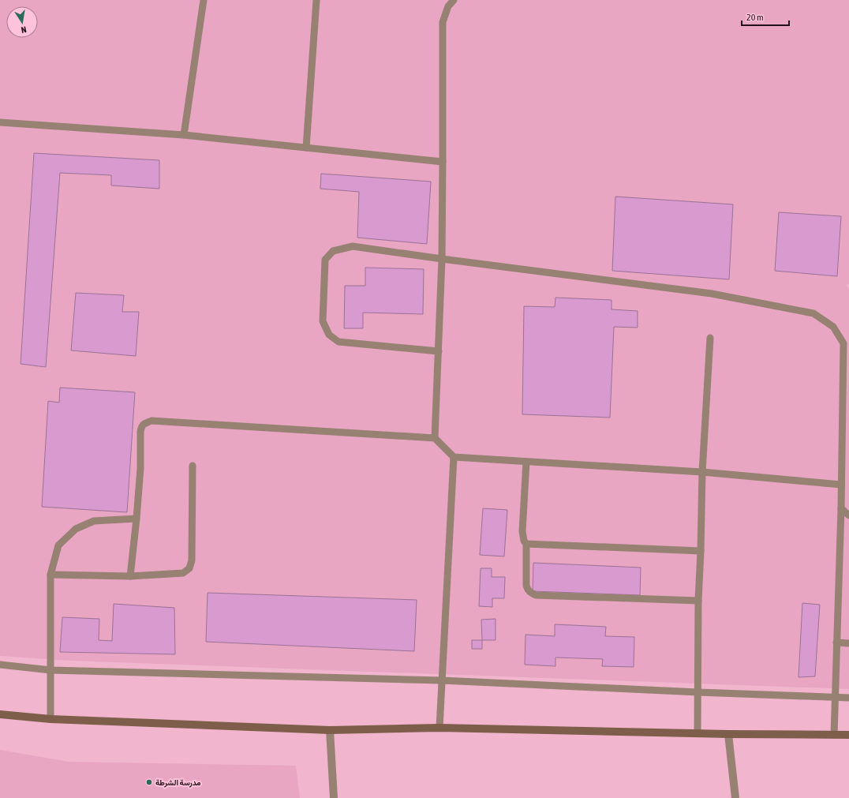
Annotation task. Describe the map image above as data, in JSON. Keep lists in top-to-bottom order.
{
  "places": ["مدرسة الشرطة"],
  "scale_bar": "20 m",
  "north": "bottom"
}
